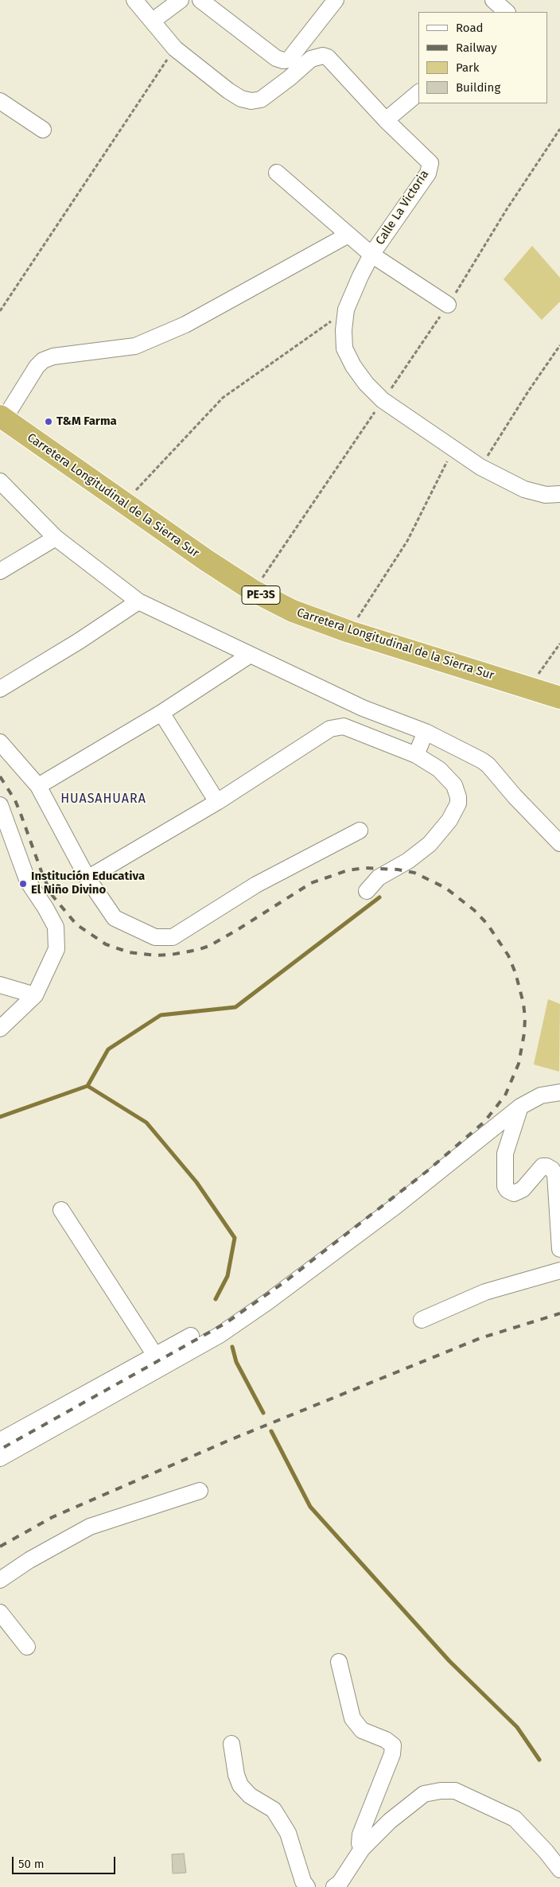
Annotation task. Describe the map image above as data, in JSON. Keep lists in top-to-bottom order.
{
  "streets": {
    "highway": ["Carretera Longitudinal de la Sierra Sur", "PE-3S"],
    "street": ["Calle La Victoria"]
  },
  "districts": ["HUASAHUARA"],
  "places": ["T&M Farma", "Institución Educativa El Niño Divino"],
  "legend": [
    "Road",
    "Railway",
    "Park",
    "Building"
  ],
  "scale_bar": "50 m"
}
